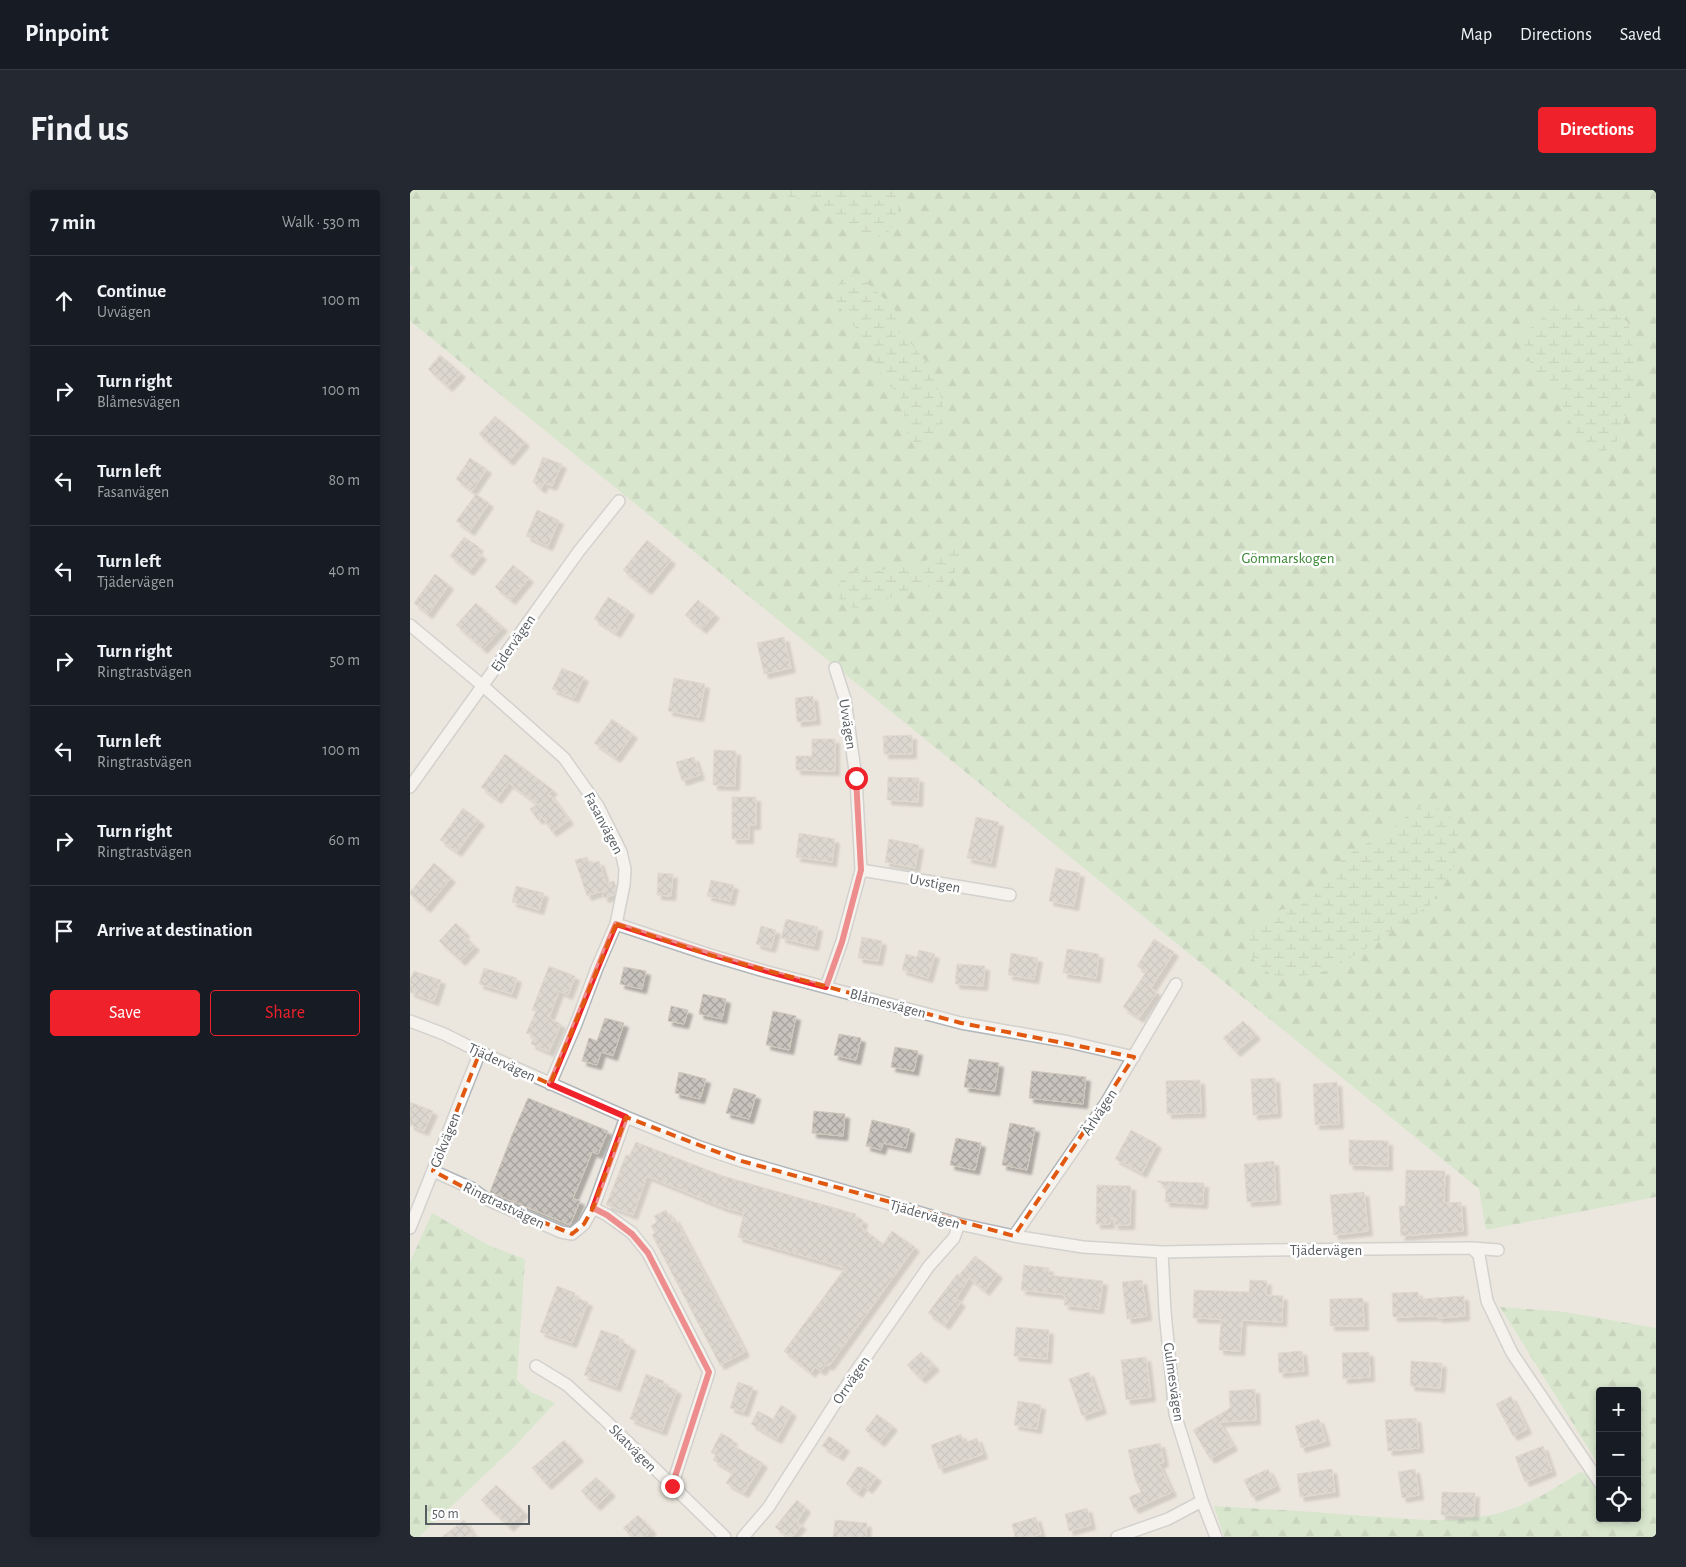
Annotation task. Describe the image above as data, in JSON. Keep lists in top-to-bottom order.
{
  "streets": {
    "street": [
      "Ejdervägen",
      "Uvvägen",
      "Fasanvägen",
      "Uvstigen",
      "Blåmesvägen",
      "Tjädervägen",
      "Ärlvägen",
      "Gökvägen",
      "Ringtrastvägen",
      "Orrvägen",
      "Gulmesvägen",
      "Skatvägen"
    ]
  },
  "crossings": [
    ["Ejdervägen", "Fasanvägen"],
    ["Uvvägen", "Uvstigen"],
    ["Uvvägen", "Blåmesvägen"],
    ["Fasanvägen", "Blåmesvägen"],
    ["Fasanvägen", "Tjädervägen"],
    ["Blåmesvägen", "Ärlvägen"],
    ["Tjädervägen", "Ärlvägen"],
    ["Tjädervägen", "Gökvägen"],
    ["Tjädervägen", "Ringtrastvägen"],
    ["Tjädervägen", "Orrvägen"],
    ["Tjädervägen", "Gulmesvägen"],
    ["Gökvägen", "Ringtrastvägen"]
  ],
  "parks": ["Gömmarskogen"],
  "scale_bar": "50 m",
  "page": {
    "header": "Pinpoint",
    "nav": ["Map", "Directions", "Saved"],
    "buttons": [
      "Directions",
      ["Save", "Share"]
    ],
    "title": "Find us",
    "heading": ["7 min", "Walk · 530 m"],
    "list": [
      ["Continue", "Uvvägen", "100 m"],
      ["Turn right", "Blåmesvägen", "100 m"],
      ["Turn left", "Fasanvägen", "80 m"],
      ["Turn left", "Tjädervägen", "40 m"],
      ["Turn right", "Ringtrastvägen", "50 m"],
      ["Turn left", "Ringtrastvägen", "100 m"],
      ["Turn right", "Ringtrastvägen", "60 m"],
      "Arrive at destination"
    ],
    "map_buttons": ["+", "−"],
    "scale": "50 m"
  }
}
